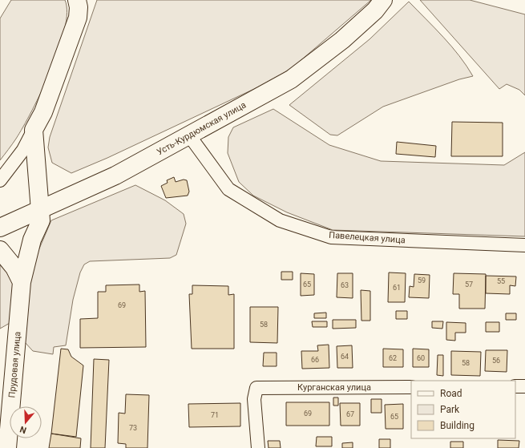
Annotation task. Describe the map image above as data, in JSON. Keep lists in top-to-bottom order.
{
  "streets": {
    "main road": ["Усть-Курдюмская улица", "Прудовая улица"],
    "street": ["Павелецкая улица", "Курганская улица"]
  },
  "crossings": [
    ["Усть-Курдюмская улица", "Павелецкая улица"],
    ["Усть-Курдюмская улица", "Прудовая улица"]
  ],
  "house_numbers": [
    "59",
    "55",
    "65",
    "57",
    "63",
    "61",
    "69",
    "58",
    "64",
    "62",
    "60",
    "66",
    "56",
    "58",
    "69",
    "67",
    "71",
    "65",
    "73"
  ],
  "legend": ["Road", "Park", "Building"],
  "north": "bottom"
}
